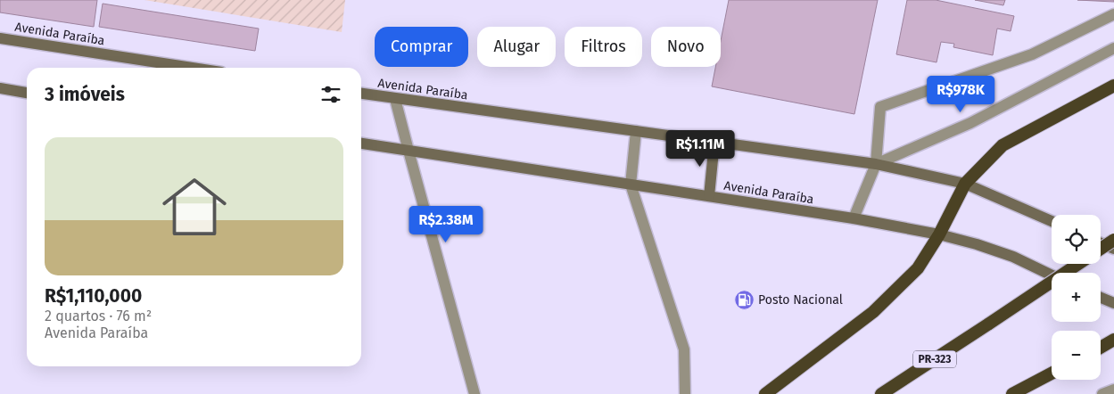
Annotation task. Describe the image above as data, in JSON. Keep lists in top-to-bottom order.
{
  "streets": {
    "highway": ["PR-323"],
    "main road": ["Avenida Paraíba"]
  },
  "places": {
    "fuel station": ["Posto Nacional"]
  },
  "page": {
    "chip": [
      "Comprar",
      "Alugar",
      "Filtros",
      "Novo"
    ],
    "heading": "3 imóveis",
    "price": ["R$978K", "R$1.11M", "R$2.38M"],
    "list": [
      {
        "name": "R$1,110,000",
        "note": "2 quartos · 76 m² · Avenida Paraíba"
      }
    ],
    "map_buttons": ["+", "−"]
  }
}
